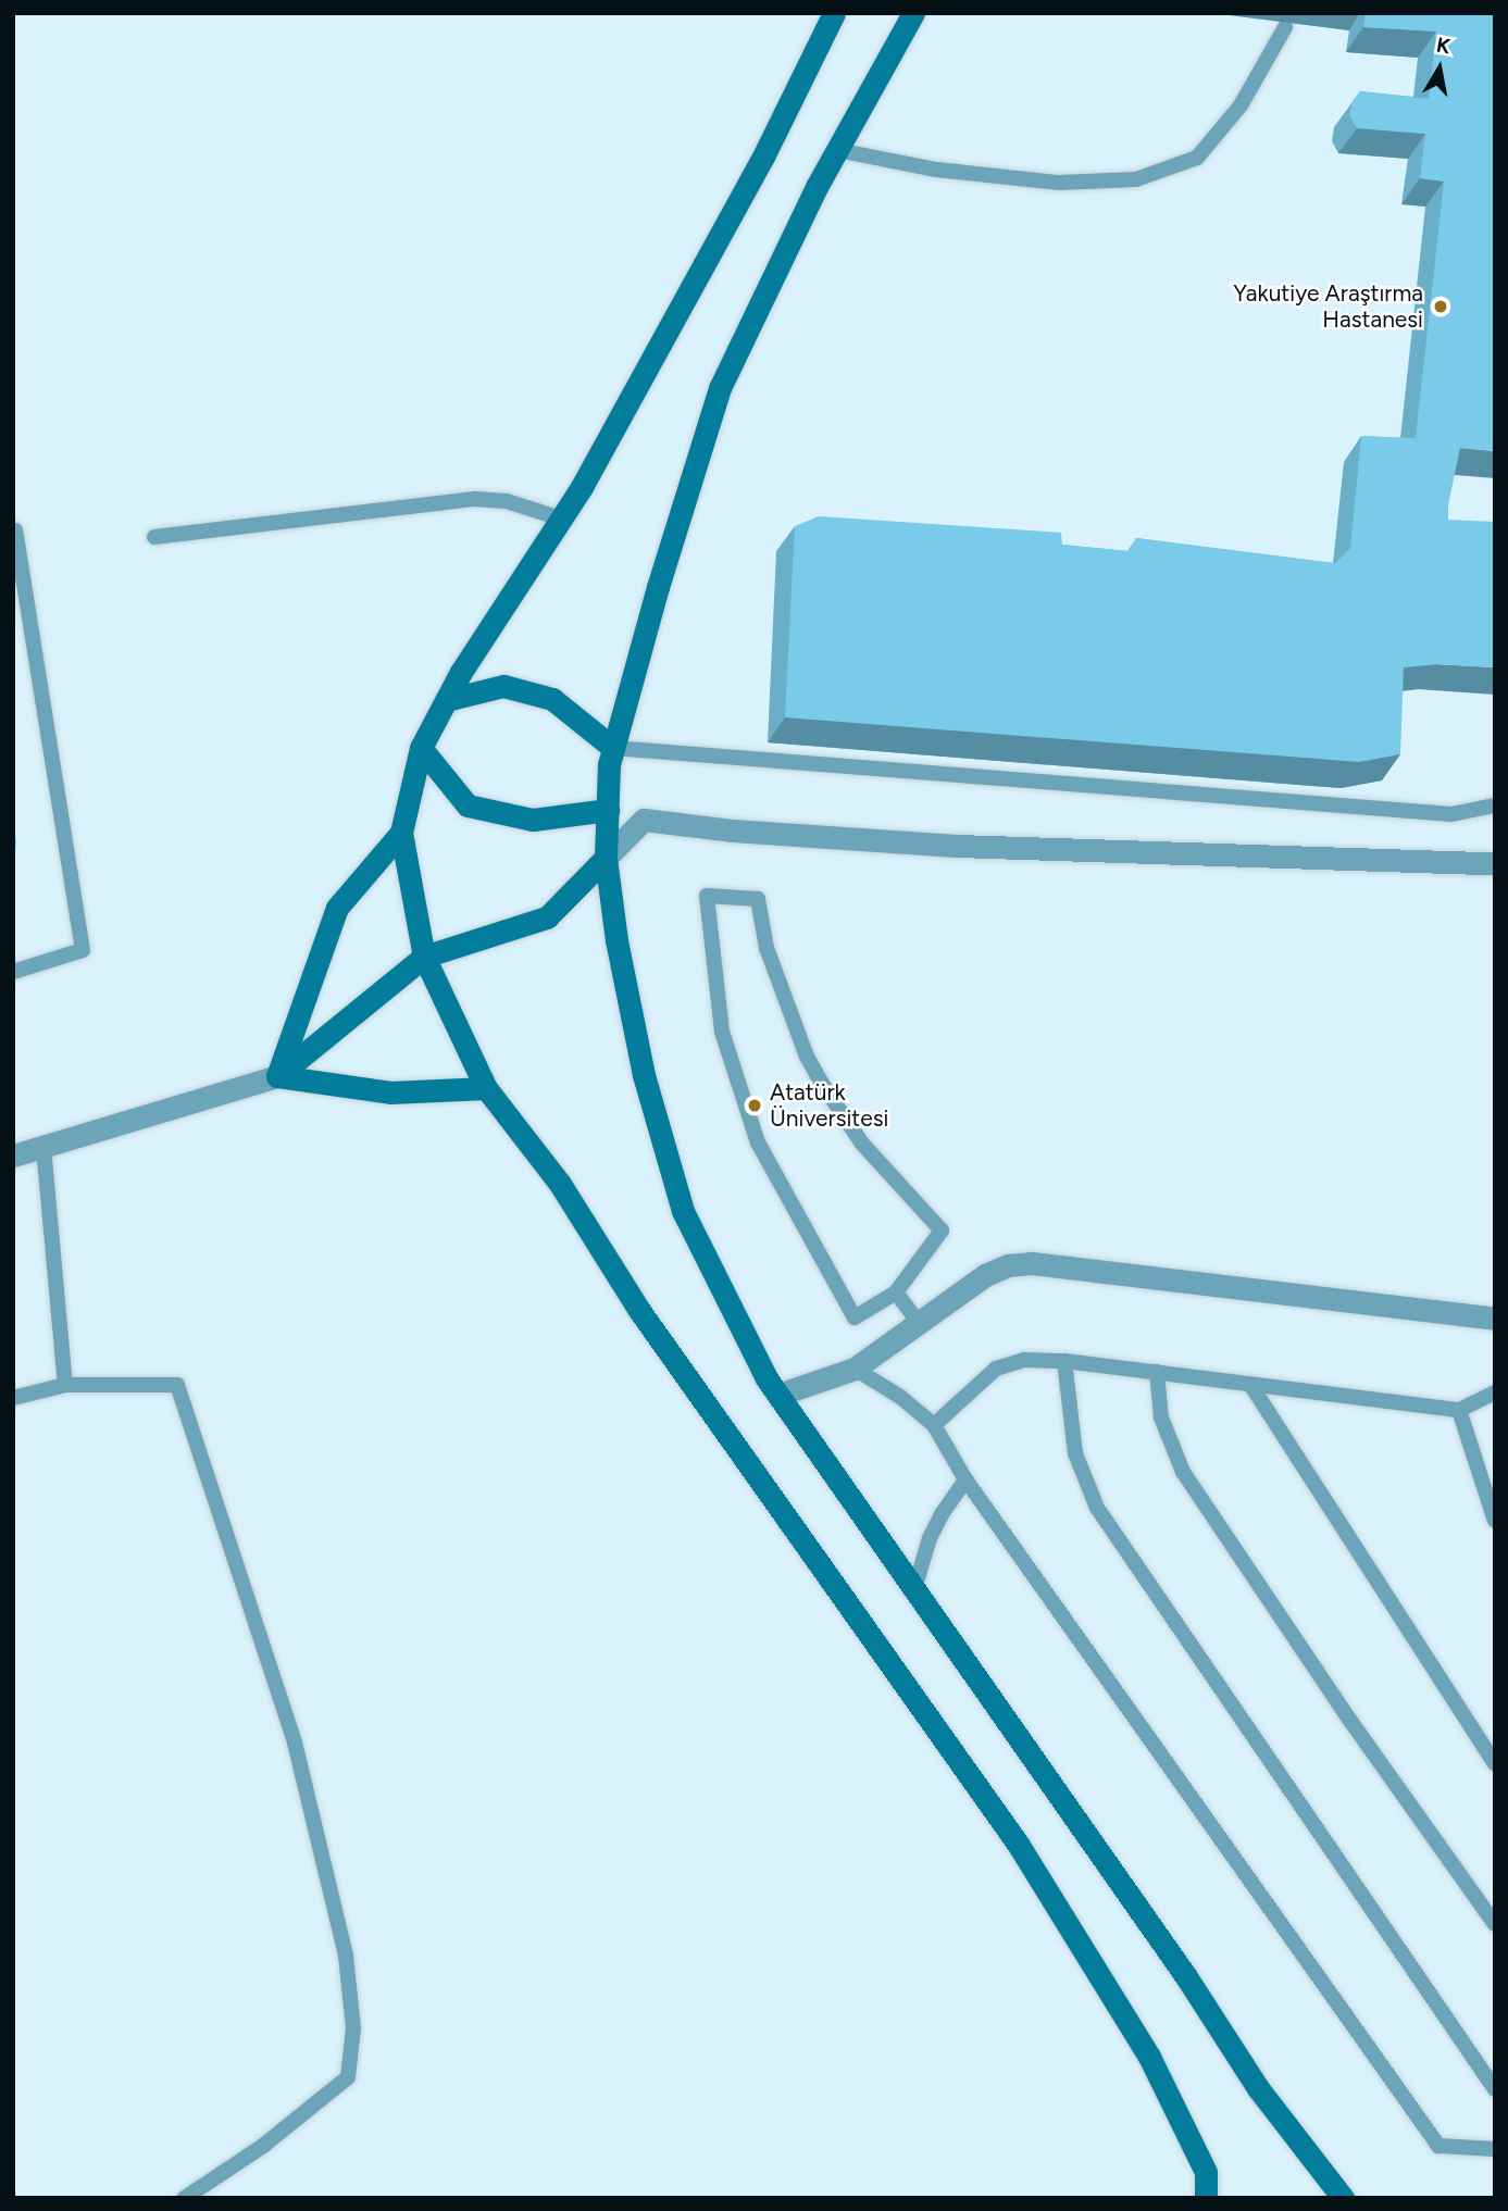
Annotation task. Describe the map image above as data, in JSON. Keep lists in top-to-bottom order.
{
  "places": ["Yakutiye Araştırma Hastanesi", "Atatürk Üniversitesi"],
  "north": "top"
}
